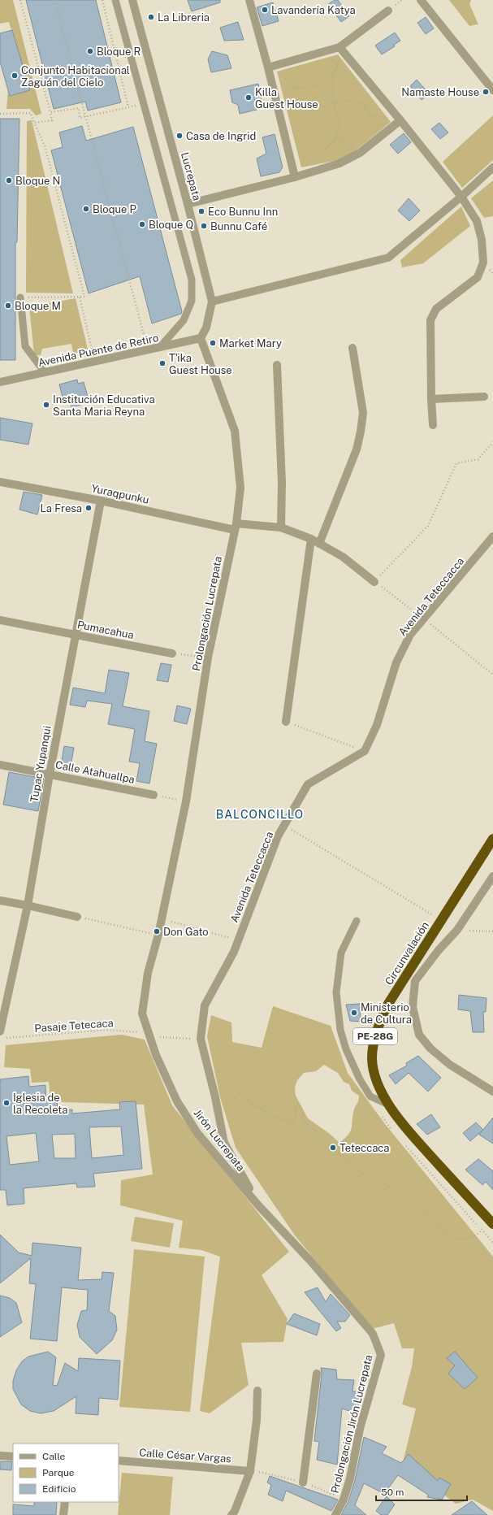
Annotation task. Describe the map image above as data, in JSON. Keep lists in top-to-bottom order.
{
  "streets": {
    "highway": ["Circunvalación", "PE-28G"],
    "street": [
      "Lucrepata",
      "Avenida Puente de Retiro",
      "Yuraqpunku",
      "Avenida Teteccacca",
      "Prolongación Lucrepata",
      "Pumacahua",
      "Tupac Yupanqui",
      "Calle Atahuallpa",
      "Jirón Lucrepata",
      "Prolongación Jirón Lucrepata",
      "Calle César Vargas"
    ],
    "path": ["Pasaje Tetecaca"]
  },
  "crossings": [
    ["Avenida Puente de Retiro", "Prolongación Lucrepata"],
    ["Yuraqpunku", "Prolongación Lucrepata"],
    ["Yuraqpunku", "Tupac Yupanqui"],
    ["Avenida Teteccacca", "Pasaje Tetecaca"],
    ["Avenida Teteccacca", "Jirón Lucrepata"],
    ["Avenida Teteccacca", "Prolongación Jirón Lucrepata"],
    ["Prolongación Lucrepata", "Jirón Lucrepata"],
    ["Pumacahua", "Tupac Yupanqui"],
    ["Tupac Yupanqui", "Calle Atahuallpa"],
    ["Pasaje Tetecaca", "Jirón Lucrepata"],
    ["Jirón Lucrepata", "Prolongación Jirón Lucrepata"]
  ],
  "districts": ["BALCONCILLO"],
  "places": [
    "Lavandería Katya",
    "La Libreria",
    "Bloque R",
    "Conjunto Habitacional Zaguán del Cielo",
    "Namaste House",
    "Killa Guest House",
    "Casa de Ingrid",
    "Bloque N",
    "Bloque P",
    "Eco Bunnu Inn",
    "Bloque Q",
    "Bunnu Café",
    "Bloque M",
    "Market Mary",
    "T'ika Guest House",
    "Institución Educativa Santa Maria Reyna",
    "La Fresa",
    "Don Gato",
    "Ministerio de Cultura",
    "Iglesia de la Recoleta",
    "Teteccaca"
  ],
  "legend": ["Calle", "Parque", "Edificio"],
  "scale_bar": "50 m"
}
